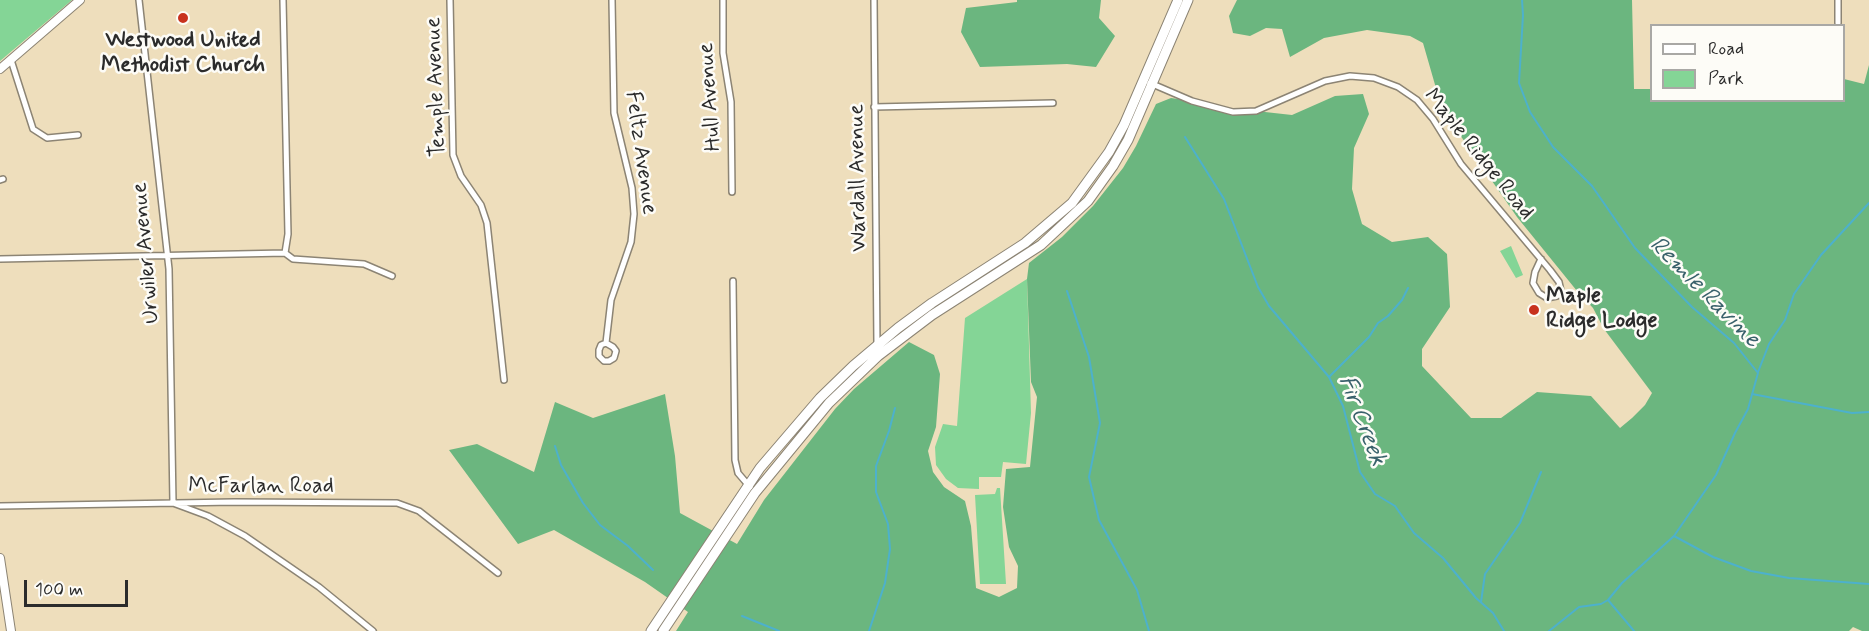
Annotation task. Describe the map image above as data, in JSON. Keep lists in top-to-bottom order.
{
  "streets": {
    "street": [
      "Temple Avenue",
      "Hull Avenue",
      "Feltz Avenue",
      "Maple Ridge Road",
      "Wardall Avenue",
      "Urwiler Avenue",
      "McFarlan Road"
    ]
  },
  "crossings": [
    ["Urwiler Avenue", "McFarlan Road"]
  ],
  "water": ["Remle Ravine", "Fir Creek"],
  "places": ["Westwood United Methodist Church", "Maple Ridge Lodge"],
  "legend": ["Road", "Park"],
  "scale_bar": "100 m"
}
